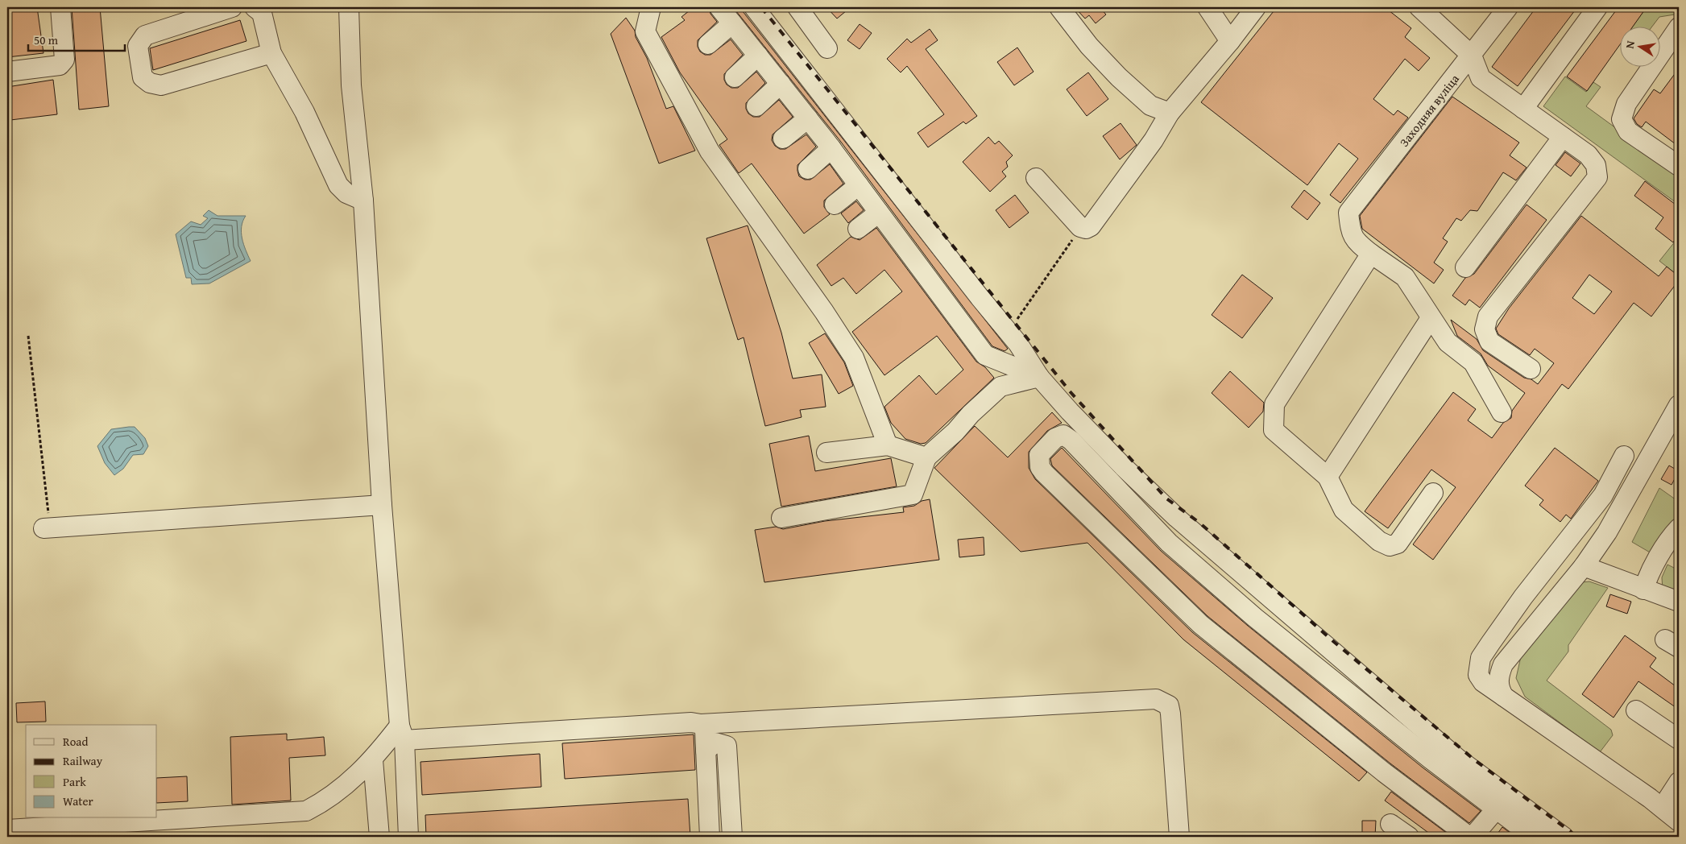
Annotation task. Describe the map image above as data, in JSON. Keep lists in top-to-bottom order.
{
  "streets": {
    "street": ["Заходняя вуліца"]
  },
  "legend": [
    "Road",
    "Railway",
    "Park",
    "Water"
  ],
  "scale_bar": "50 m",
  "north": "left"
}
